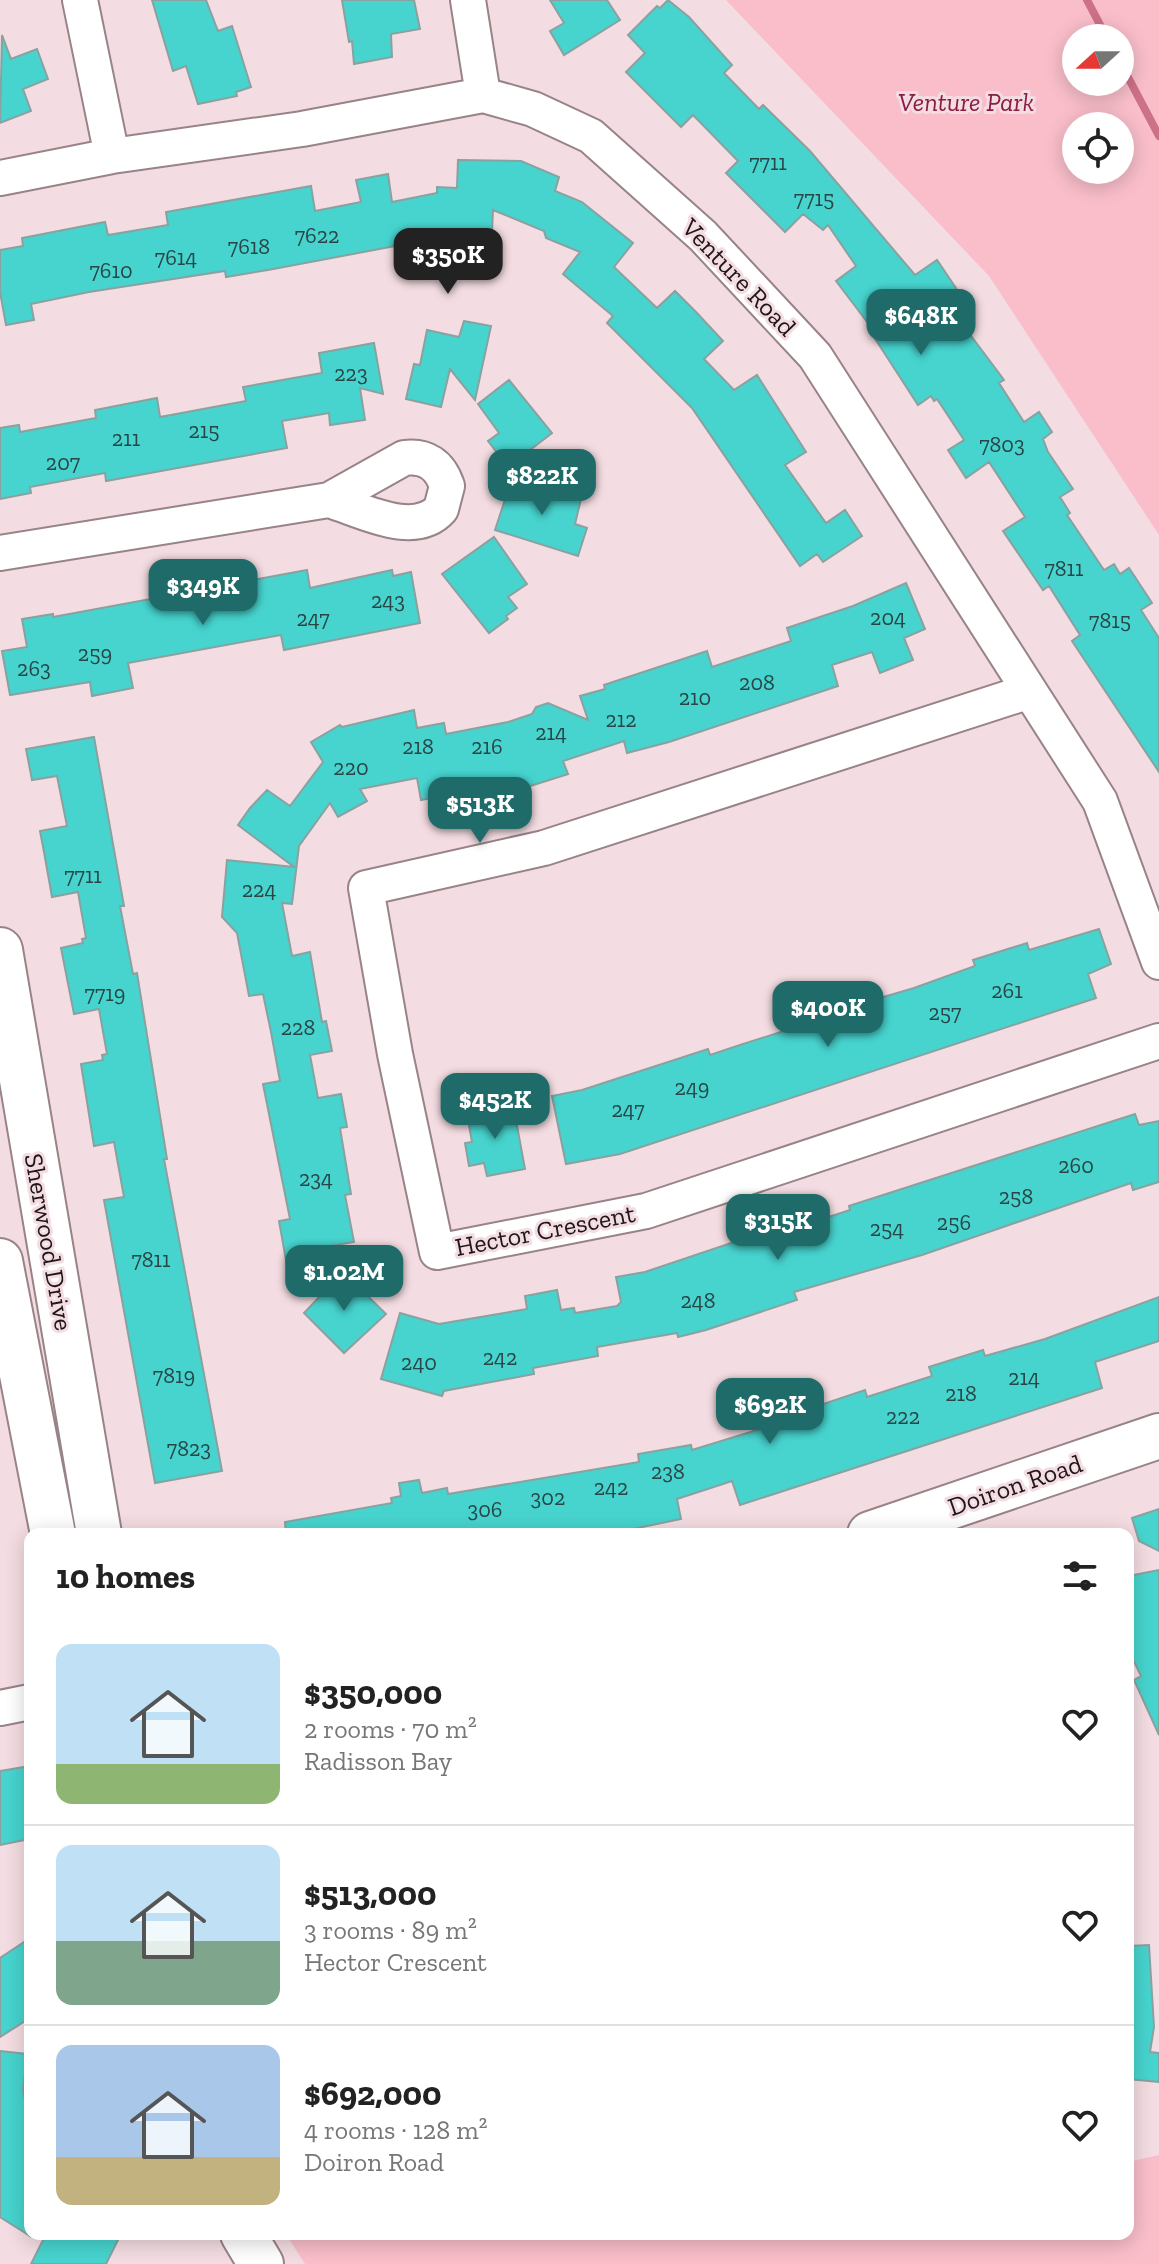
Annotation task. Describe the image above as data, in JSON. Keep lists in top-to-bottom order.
{
  "streets": {
    "street": [
      "Venture Road",
      "Hector Crescent",
      "Sherwood Drive",
      "Doiron Road"
    ]
  },
  "crossings": [
    ["Venture Road", "Hector Crescent"]
  ],
  "parks": ["Venture Park"],
  "house_numbers": [
    "7711",
    "7715",
    "7622",
    "7618",
    "7614",
    "7610",
    "223",
    "215",
    "211",
    "7803",
    "207",
    "7811",
    "243",
    "204",
    "247",
    "7815",
    "259",
    "263",
    "208",
    "210",
    "212",
    "214",
    "218",
    "216",
    "220",
    "7711",
    "224",
    "261",
    "7719",
    "257",
    "228",
    "249",
    "247",
    "260",
    "234",
    "258",
    "256",
    "254",
    "7811",
    "248",
    "242",
    "240",
    "7819",
    "214",
    "218",
    "222",
    "7823",
    "238",
    "242",
    "302",
    "306"
  ],
  "north": "left",
  "page": {
    "price": [
      "$350K",
      "$648K",
      "$822K",
      "$349K",
      "$513K",
      "$400K",
      "$452K",
      "$315K",
      "$1.02M",
      "$692K"
    ],
    "heading": "10 homes",
    "list": [
      {
        "name": "$350,000",
        "note": "2 rooms · 70 m² · Radisson Bay"
      },
      {
        "name": "$513,000",
        "note": "3 rooms · 89 m² · Hector Crescent"
      },
      {
        "name": "$692,000",
        "note": "4 rooms · 128 m² · Doiron Road"
      }
    ]
  }
}
